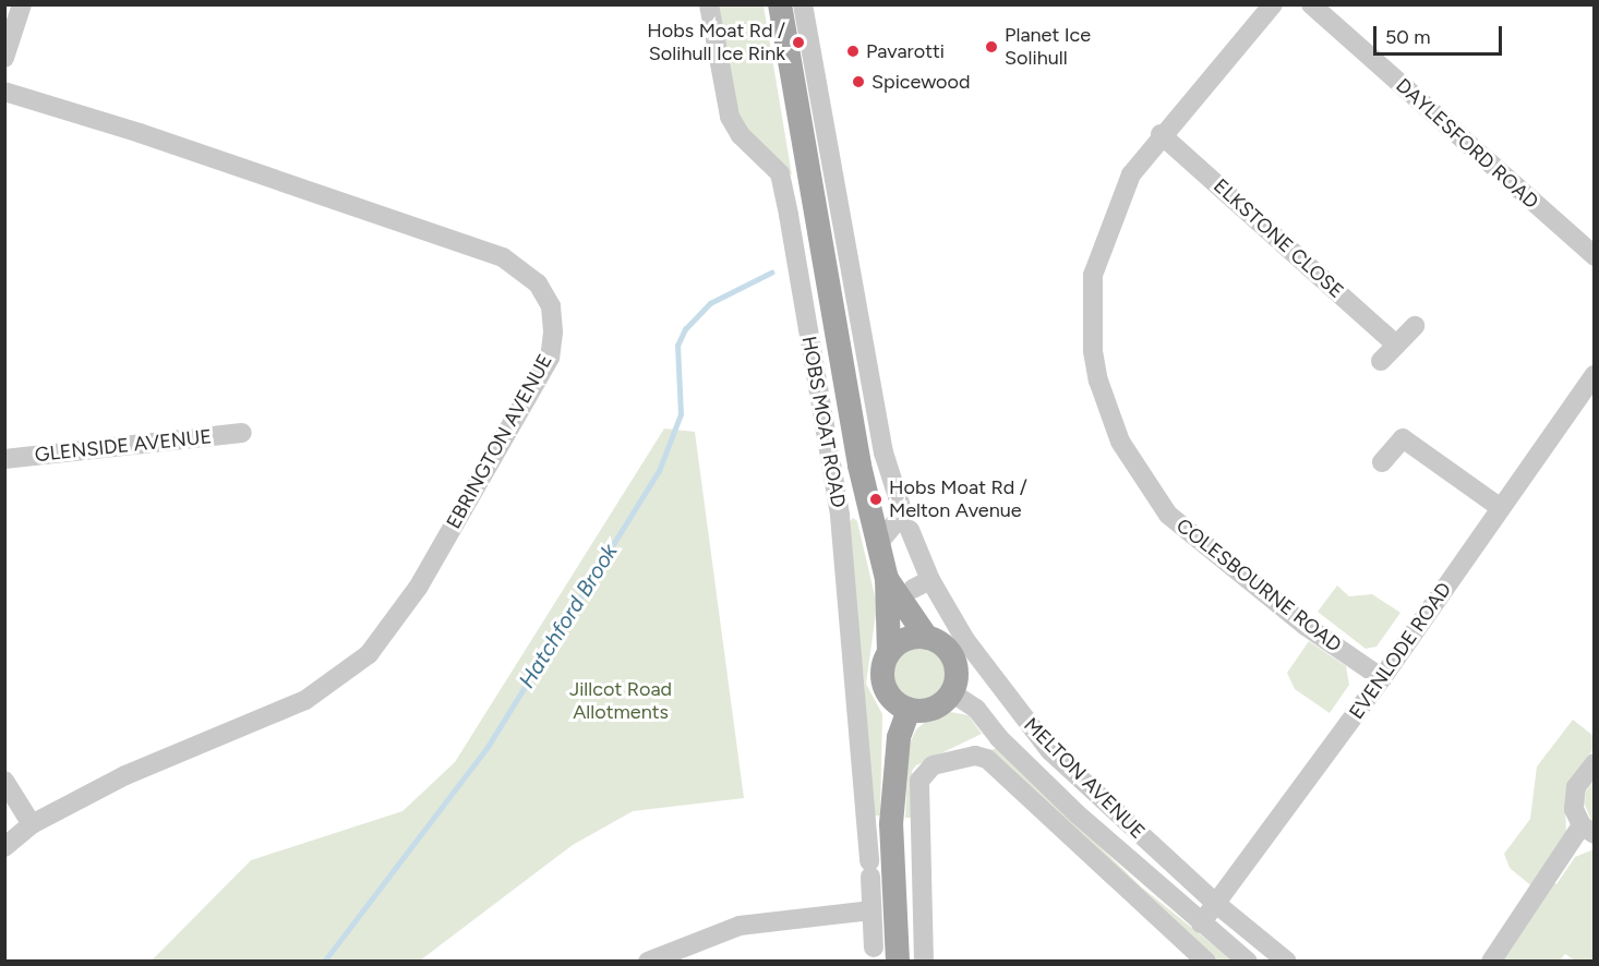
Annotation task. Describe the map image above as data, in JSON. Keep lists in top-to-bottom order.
{
  "streets": {
    "main road": ["HOBS MOAT ROAD"],
    "street": [
      "DAYLESFORD ROAD",
      "ELKSTONE CLOSE",
      "EBRINGTON AVENUE",
      "GLENSIDE AVENUE",
      "COLESBOURNE ROAD",
      "EVENLODE ROAD",
      "MELTON AVENUE"
    ]
  },
  "crossings": [
    ["ELKSTONE CLOSE", "COLESBOURNE ROAD"],
    ["HOBS MOAT ROAD", "MELTON AVENUE"],
    ["COLESBOURNE ROAD", "EVENLODE ROAD"],
    ["EVENLODE ROAD", "MELTON AVENUE"]
  ],
  "water": ["Hatchford Brook"],
  "parks": ["Jillcot Road Allotments"],
  "places": [
    "Hobs Moat Rd / Solihull Ice Rink",
    "Planet Ice Solihull",
    "Pavarotti",
    "Spicewood",
    "Hobs Moat Rd / Melton Avenue"
  ],
  "scale_bar": "50 m"
}
